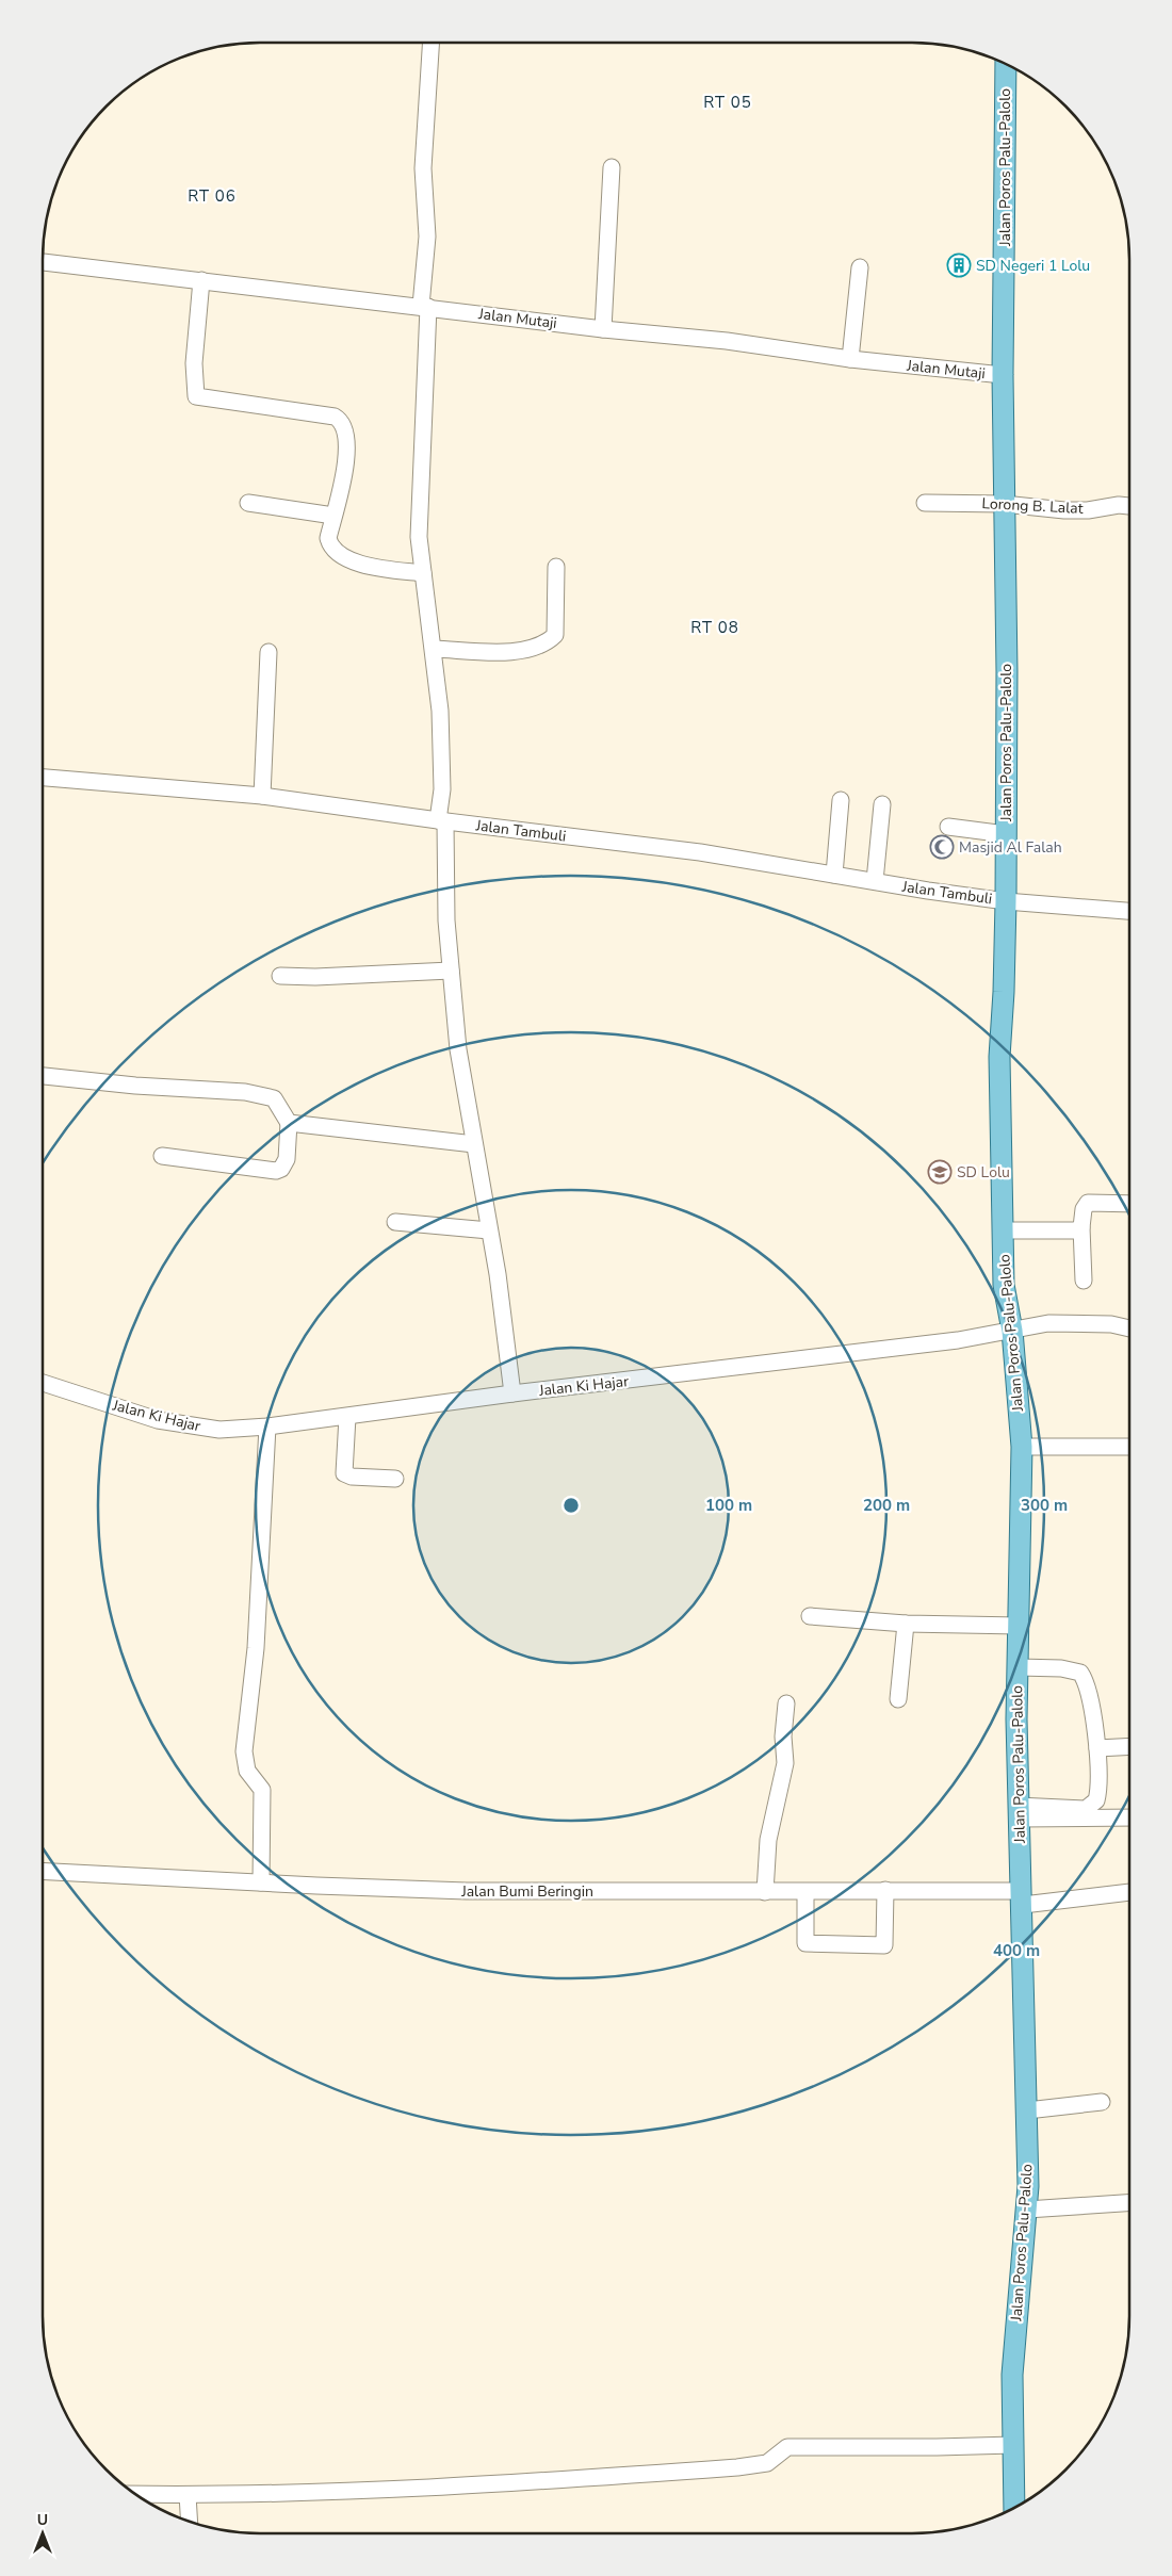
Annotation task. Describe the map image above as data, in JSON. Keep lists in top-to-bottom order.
{
  "streets": {
    "main road": ["Jalan Poros Palu-Palolo"],
    "street": [
      "Jalan Mutaji",
      "Lorong B. Lalat",
      "Jalan Tambuli",
      "Jalan Ki Hajar",
      "Jalan Bumi Beringin"
    ]
  },
  "crossings": [
    ["Jalan Poros Palu-Palolo", "Jalan Mutaji"],
    ["Jalan Poros Palu-Palolo", "Lorong B. Lalat"],
    ["Jalan Poros Palu-Palolo", "Jalan Tambuli"],
    ["Jalan Poros Palu-Palolo", "Jalan Ki Hajar"],
    ["Jalan Poros Palu-Palolo", "Jalan Bumi Beringin"]
  ],
  "districts": ["RT 05", "RT 06", "RT 08"],
  "places": {
    "building": ["SD Negeri 1 Lolu"],
    "mosque": ["Masjid Al Falah"],
    "school or university": ["SD Lolu"]
  },
  "north": "top",
  "rings": [
    "100 m",
    "200 m",
    "300 m",
    "400 m"
  ]
}
